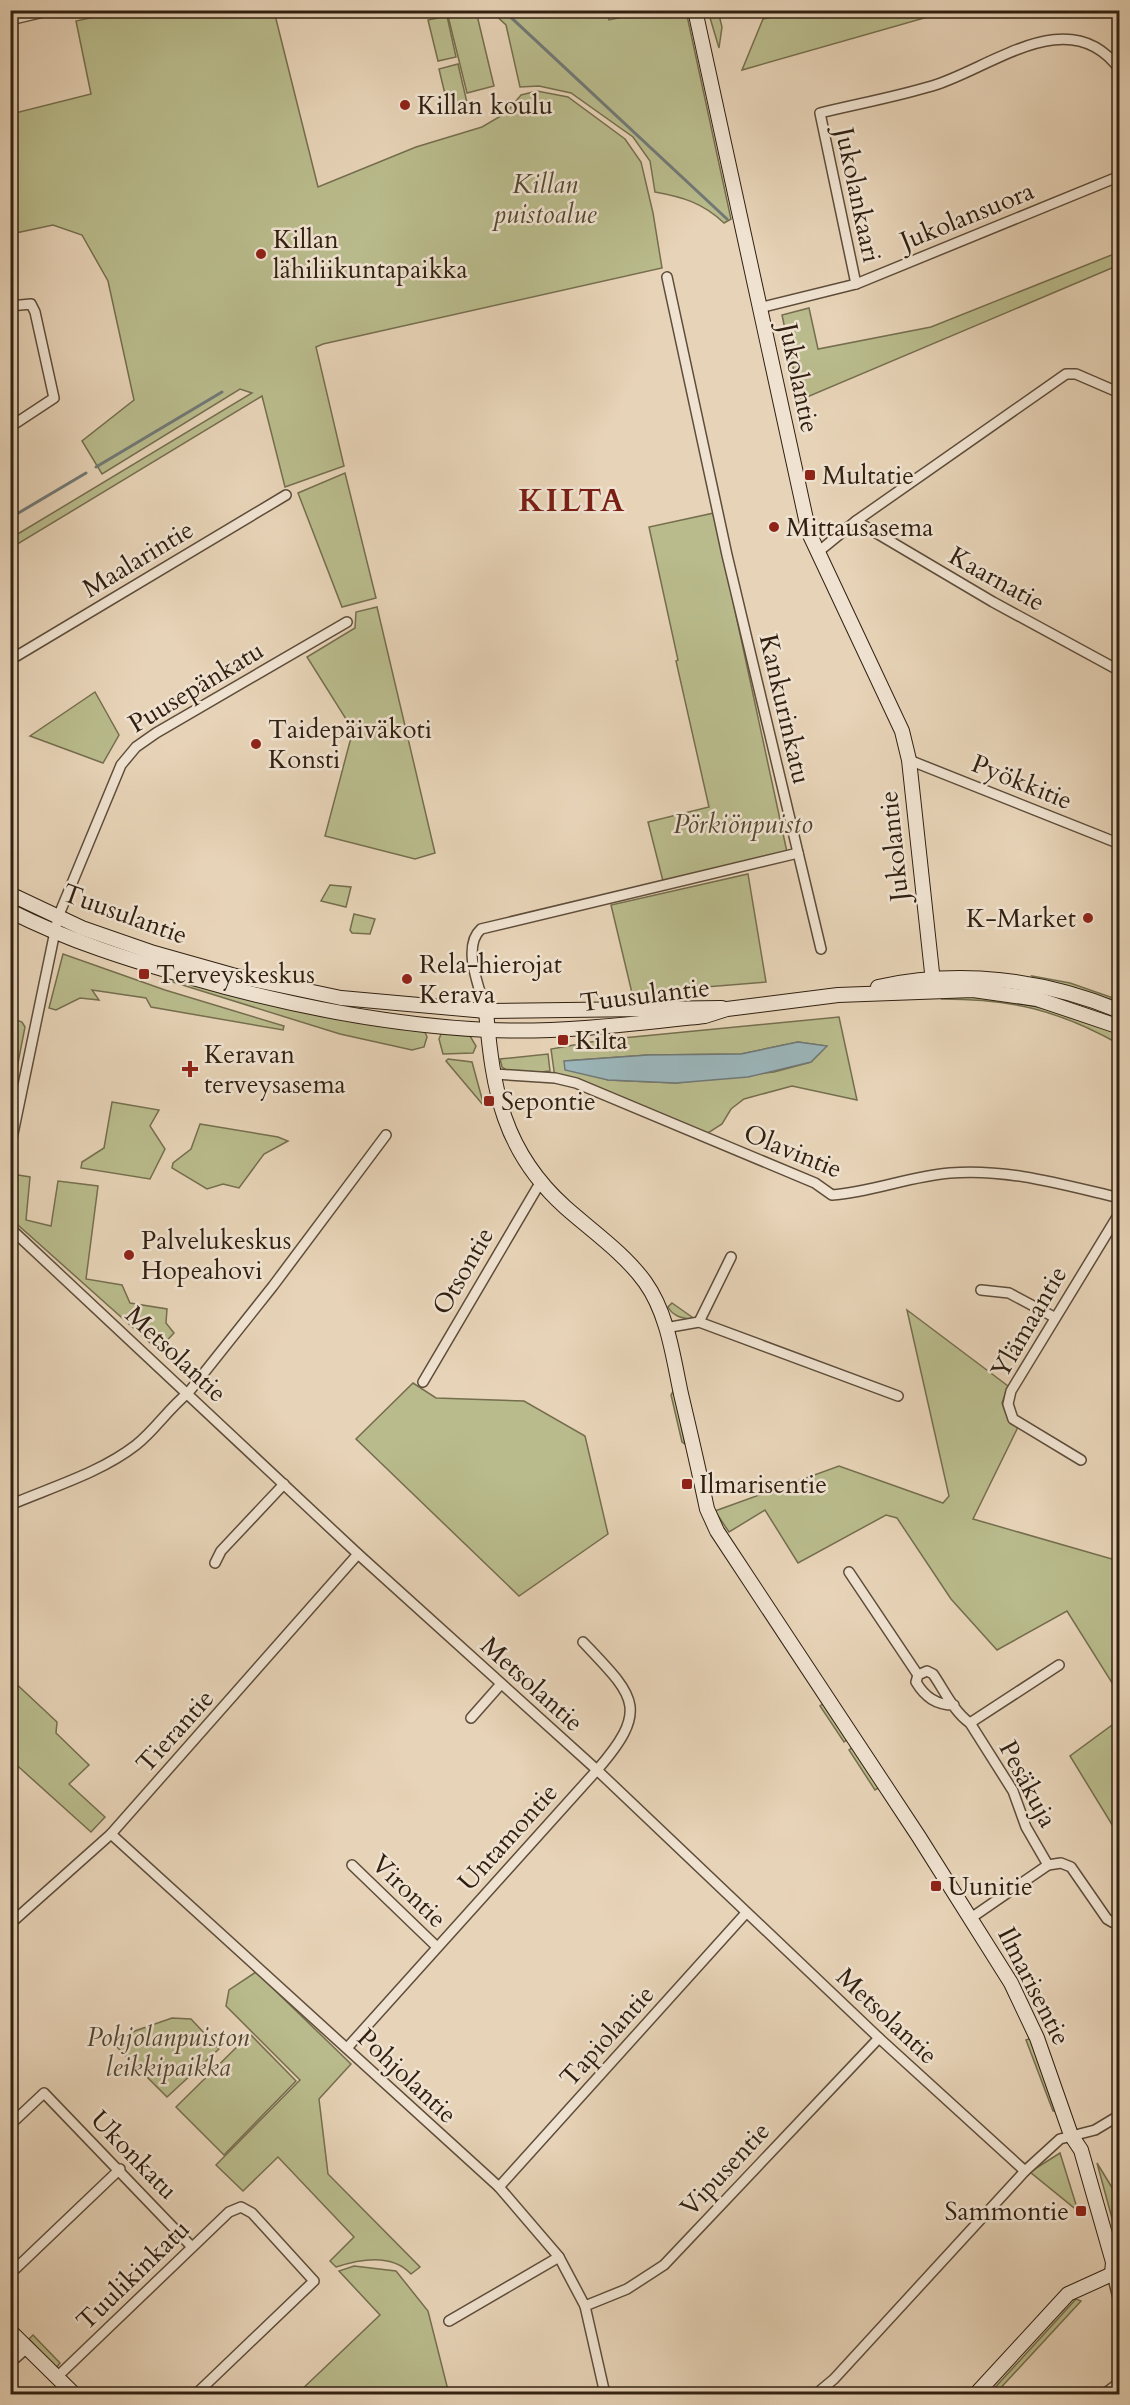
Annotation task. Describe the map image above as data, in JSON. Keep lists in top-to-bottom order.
{
  "streets": {
    "street": [
      "Jukolankaari",
      "Jukolansuora",
      "Jukolantie",
      "Maalarintie",
      "Kaarnatie",
      "Puusepänkatu",
      "Kankurinkatu",
      "Pyökkitie",
      "Tuusulantie",
      "Olavintie",
      "Otsontie",
      "Ylämaantie",
      "Metsolantie",
      "Tierantie",
      "Pesäkuja",
      "Untamontie",
      "Virontie",
      "Ilmarisentie",
      "Tapiolantie",
      "Pohjolantie",
      "Ukonkatu",
      "Vipusentie",
      "Tuulikinkatu"
    ]
  },
  "crossings": [
    ["Jukolankaari", "Jukolansuora"],
    ["Jukolansuora", "Jukolantie"],
    ["Jukolantie", "Pyökkitie"],
    ["Jukolantie", "Tuusulantie"],
    ["Puusepänkatu", "Tuusulantie"],
    ["Metsolantie", "Tierantie"],
    ["Metsolantie", "Untamontie"],
    ["Metsolantie", "Tapiolantie"],
    ["Metsolantie", "Vipusentie"],
    ["Tierantie", "Pohjolantie"],
    ["Untamontie", "Virontie"],
    ["Untamontie", "Pohjolantie"],
    ["Tapiolantie", "Pohjolantie"],
    ["Pohjolantie", "Vipusentie"],
    ["Ukonkatu", "Tuulikinkatu"]
  ],
  "districts": ["KILTA"],
  "parks": ["Killan puistoalue", "Pörkiönpuisto", "Pohjolanpuiston leikkipaikka"],
  "places": {
    "other": [
      "Killan koulu",
      "Killan lähiliikuntapaikka",
      "Mittausasema",
      "Taidepäiväkoti Konsti",
      "K-Market",
      "Rela-hierojat Kerava",
      "Palvelukeskus Hopeahovi"
    ],
    "transit": [
      "Multatie",
      "Terveyskeskus",
      "Kilta",
      "Sepontie",
      "Ilmarisentie",
      "Uunitie",
      "Sammontie"
    ],
    "health": ["Keravan terveysasema"]
  }
}
